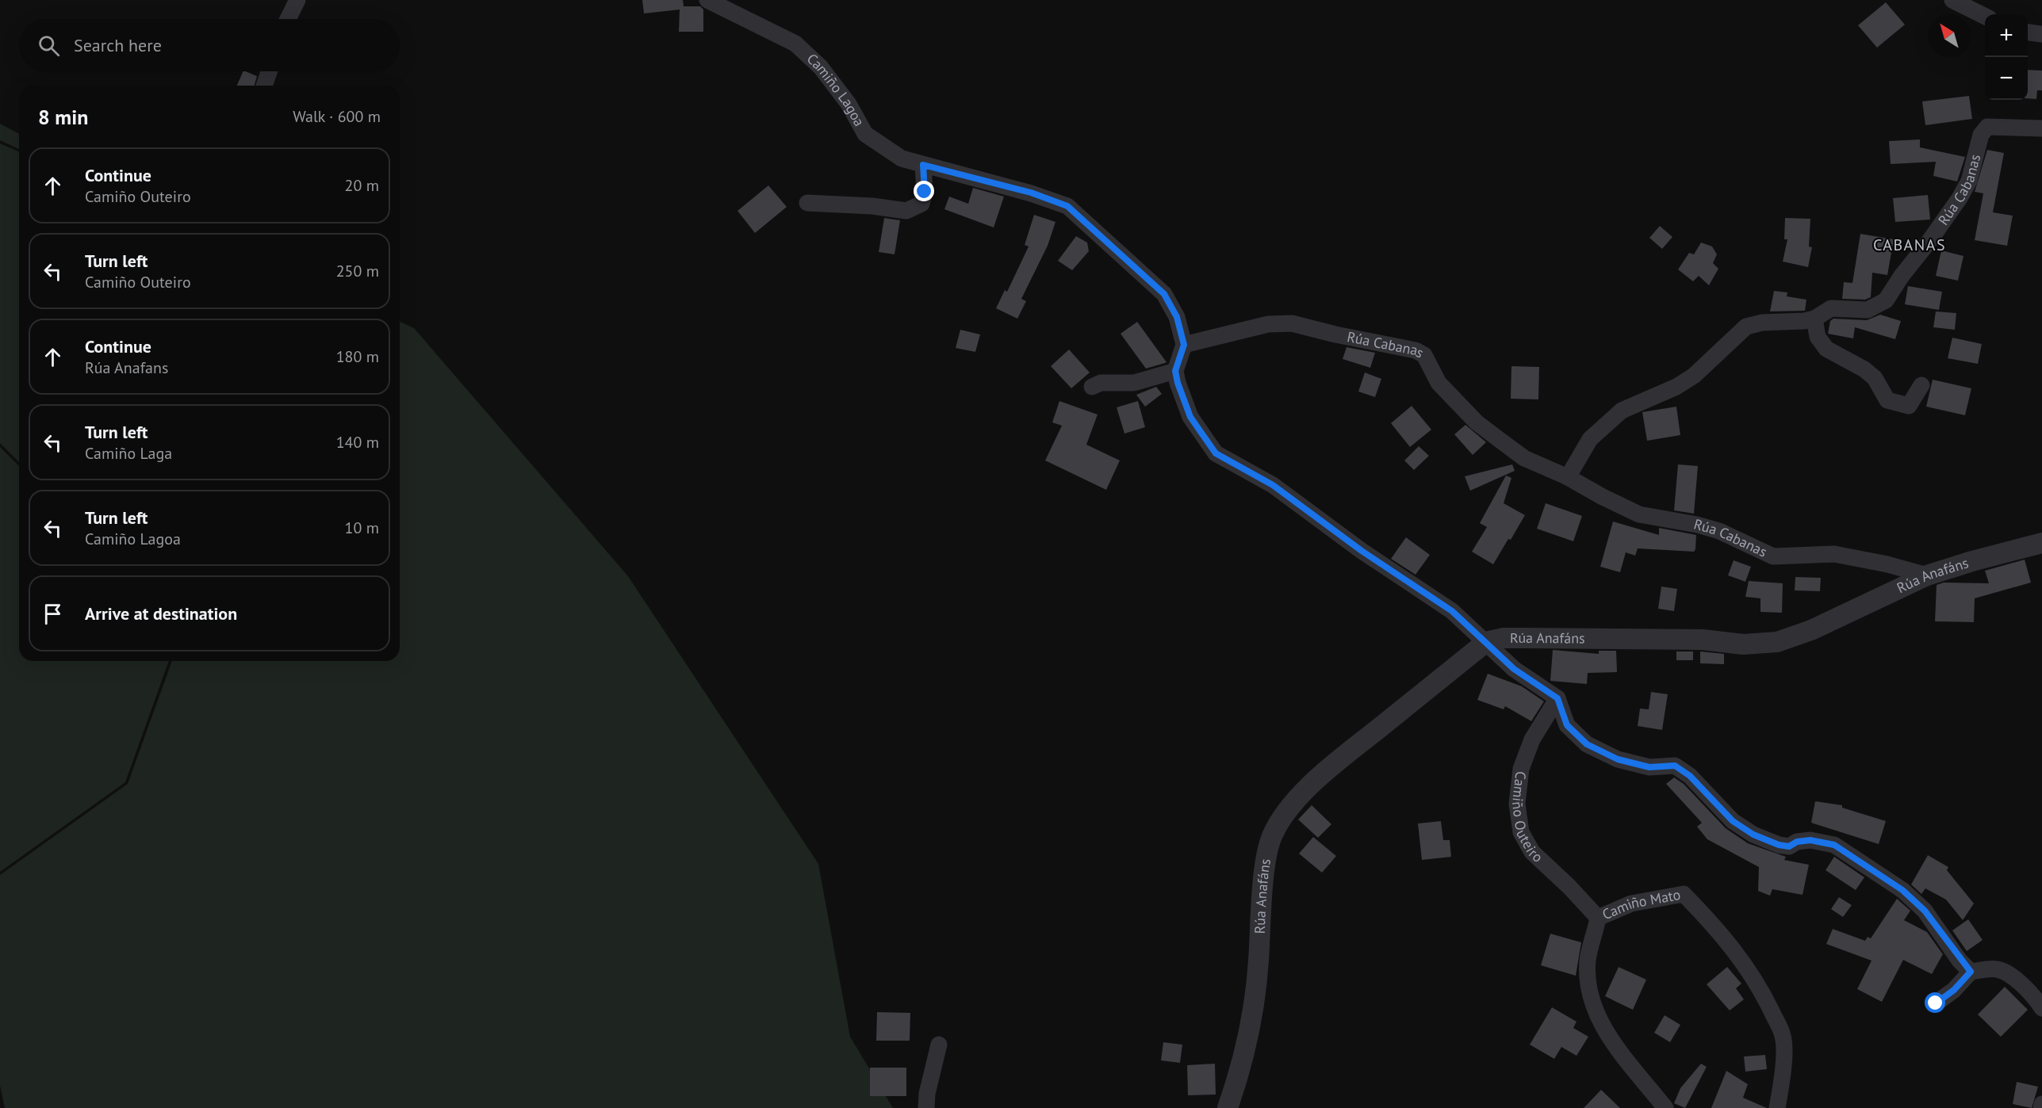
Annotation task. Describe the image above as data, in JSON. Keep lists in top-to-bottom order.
{
  "streets": {
    "street": [
      "Camiño Lagoa",
      "Rúa Cabanas",
      "Rúa Anafáns",
      "Camiño Outeiro",
      "Camiño Mato"
    ]
  },
  "crossings": [
    ["Camiño Lagoa", "Rúa Cabanas"],
    ["Rúa Cabanas", "Rúa Anafáns"],
    ["Camiño Outeiro", "Camiño Mato"]
  ],
  "districts": ["CABANAS"],
  "north": "top left",
  "page": {
    "map_buttons": ["+", "−"],
    "search": "Search here",
    "heading": ["8 min", "Walk · 600 m"],
    "list": [
      ["Continue", "Camiño Outeiro", "20 m"],
      ["Turn left", "Camiño Outeiro", "250 m"],
      ["Continue", "Rúa Anafans", "180 m"],
      ["Turn left", "Camiño Laga", "140 m"],
      ["Turn left", "Camiño Lagoa", "10 m"],
      "Arrive at destination"
    ]
  }
}
